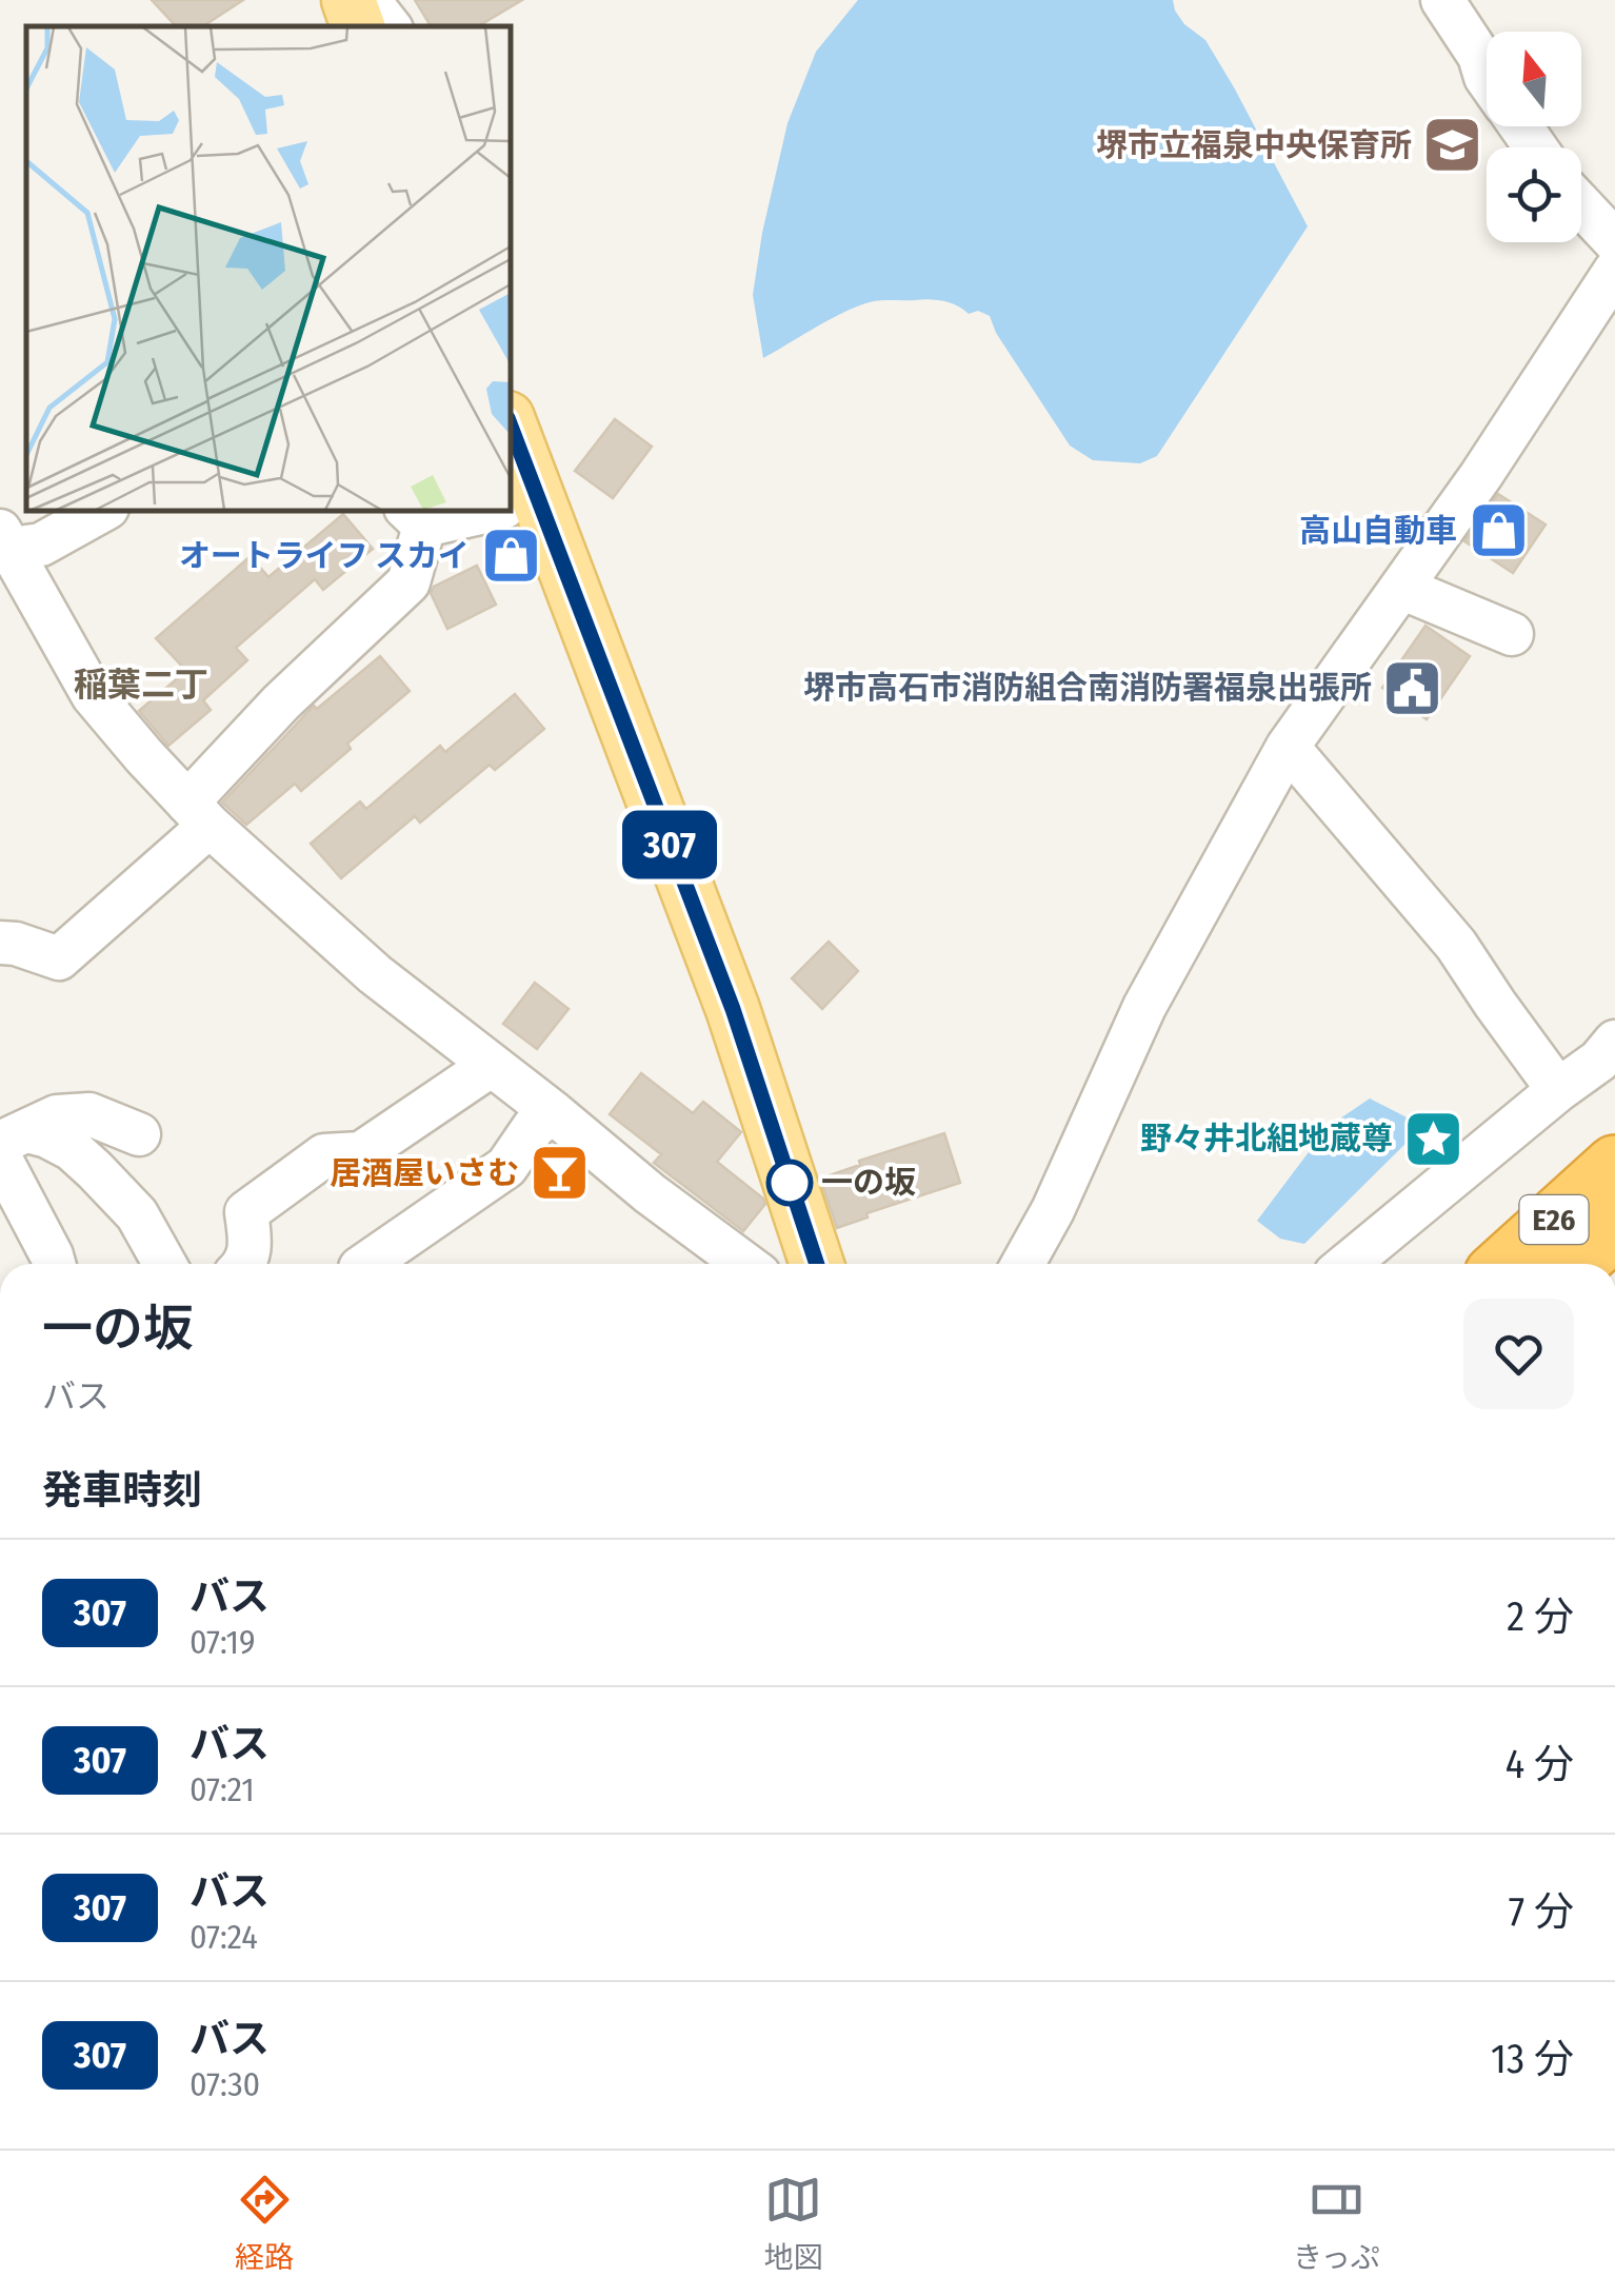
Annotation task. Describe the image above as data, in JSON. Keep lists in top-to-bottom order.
{
  "streets": {
    "highway": ["E26"]
  },
  "districts": ["稲葉二丁"],
  "places": {
    "school or university": ["堺市立福泉中央保育所"],
    "shop": ["高山自動車", "オートライフ スカイ"],
    "public building": ["堺市高石市消防組合南消防署福泉出張所"],
    "place": ["野々井北組地蔵尊"],
    "bar": ["居酒屋いさむ"],
    "other": ["一の坂"]
  },
  "lines": ["bus line 307"],
  "north": "top",
  "page": {
    "on_map": "307",
    "heading": [
      ["一の坂", "バス"],
      "発車時刻"
    ],
    "list": [
      {
        "mark": "307",
        "name": "バス",
        "note": "07:19",
        "value": "2 分"
      },
      {
        "mark": "307",
        "name": "バス",
        "note": "07:21",
        "value": "4 分"
      },
      {
        "mark": "307",
        "name": "バス",
        "note": "07:24",
        "value": "7 分"
      },
      {
        "mark": "307",
        "name": "バス",
        "note": "07:30",
        "value": "13 分"
      }
    ],
    "tabs": ["経路", "地図", "きっぷ"]
  }
}
